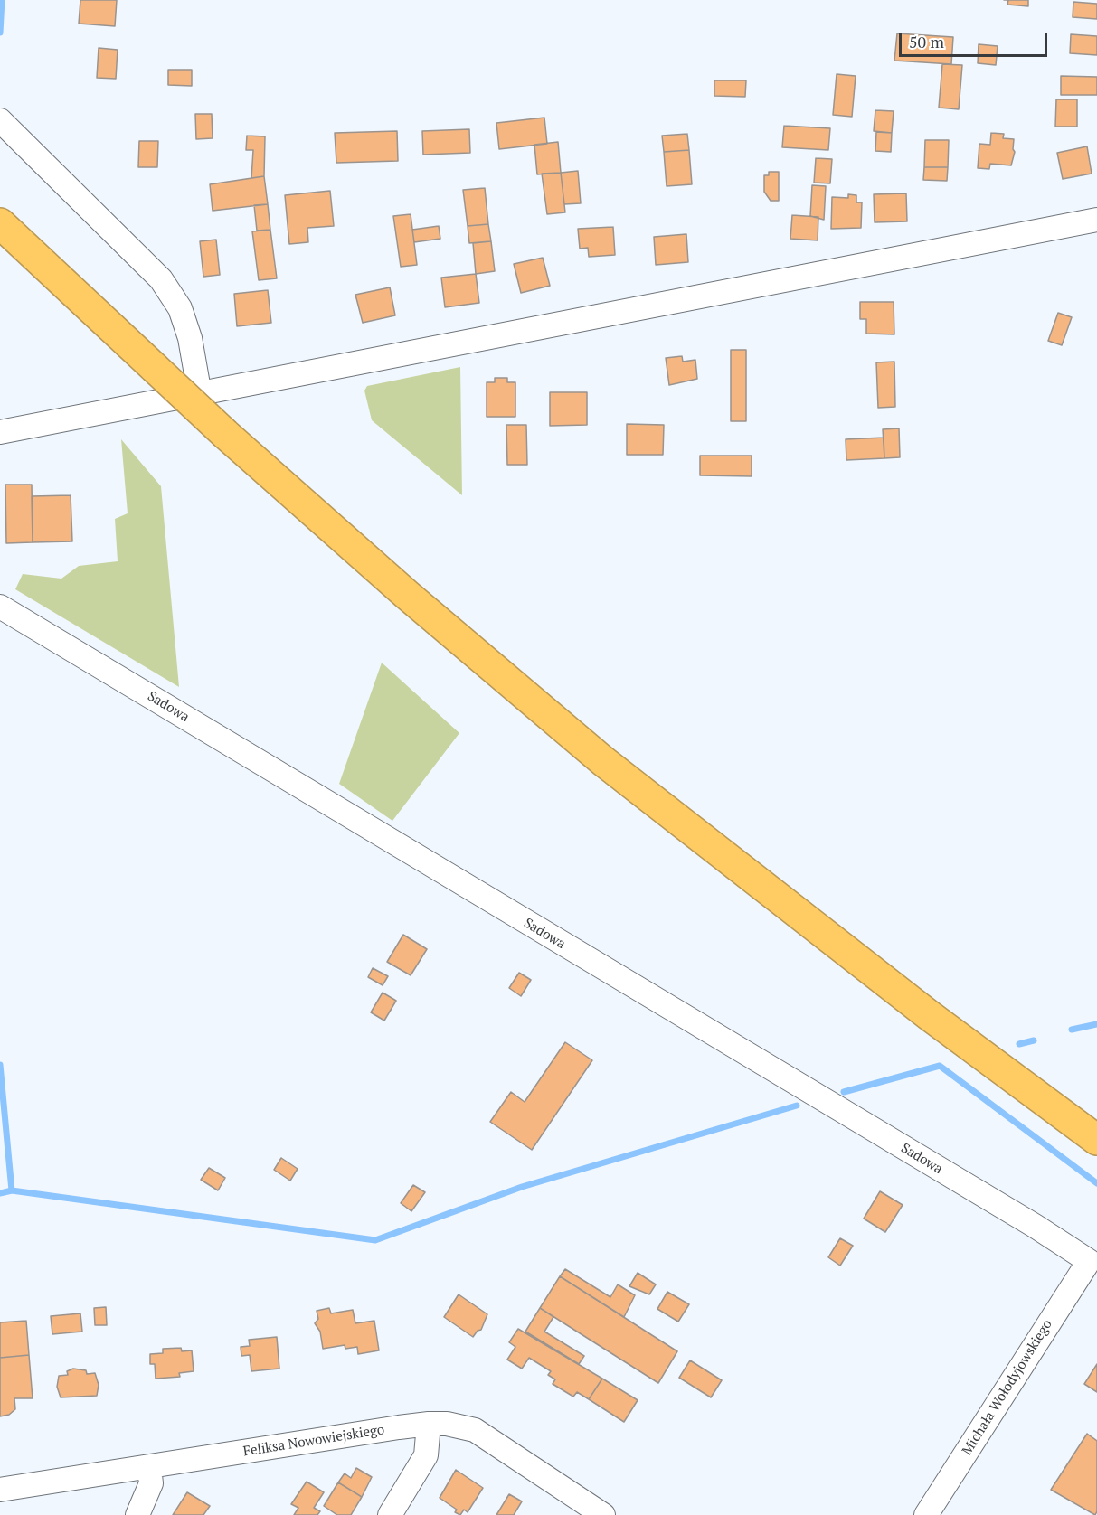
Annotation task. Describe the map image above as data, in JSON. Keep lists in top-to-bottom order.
{
  "streets": {
    "street": ["Sadowa", "Michała Wołodyjowskiego", "Feliksa Nowowiejskiego"]
  },
  "crossings": [
    ["Sadowa", "Michała Wołodyjowskiego"]
  ],
  "scale_bar": "50 m"
}
